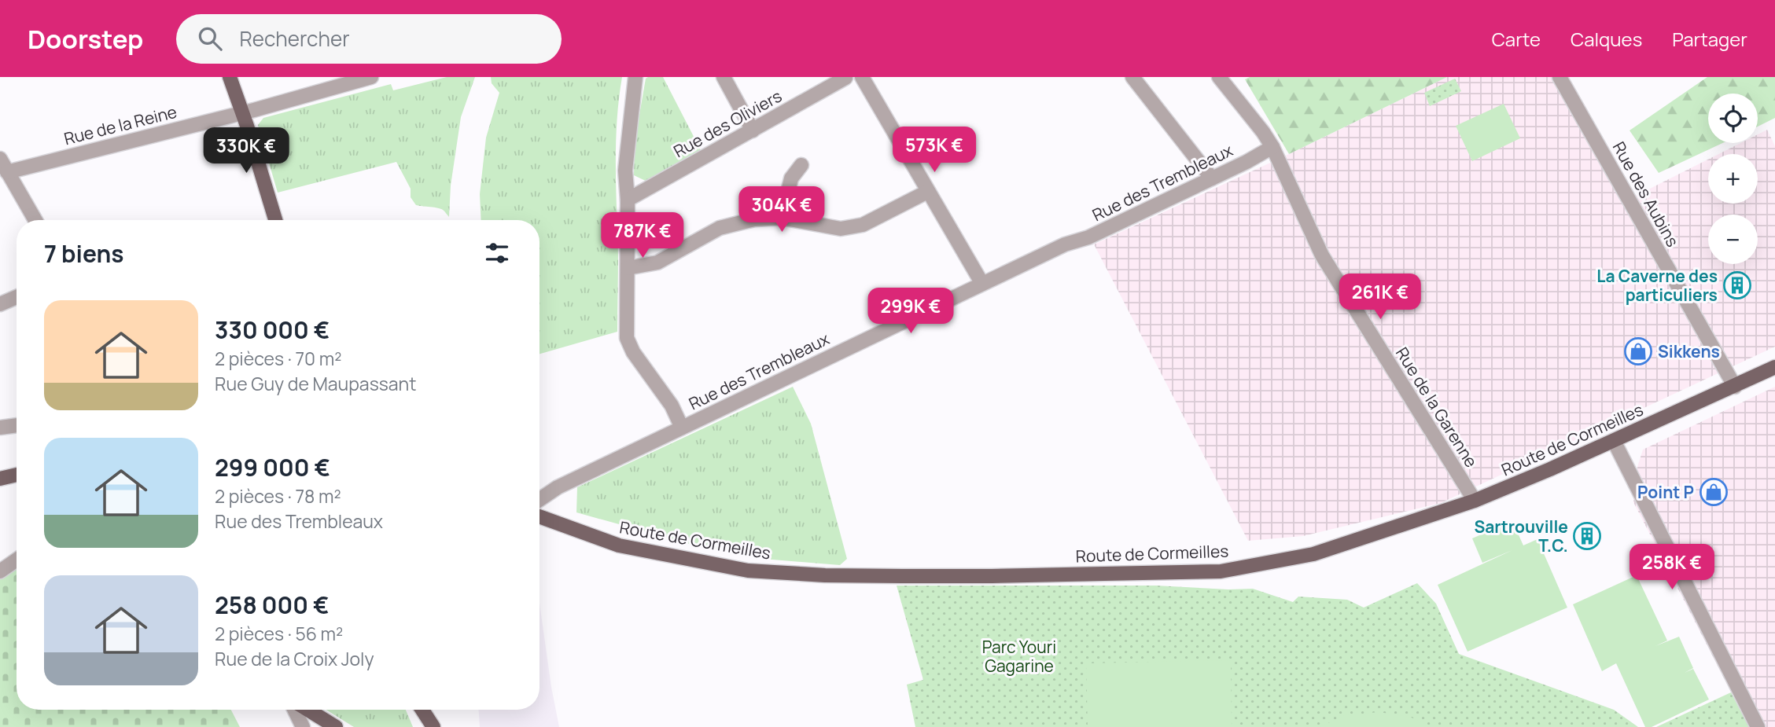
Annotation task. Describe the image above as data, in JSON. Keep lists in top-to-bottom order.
{
  "streets": {
    "main road": ["Route de Cormeilles"],
    "street": [
      "Rue des Oliviers",
      "Rue de la Reine",
      "Rue des Trembleaux",
      "Rue des Aubins",
      "Rue de la Garenne"
    ]
  },
  "crossings": [
    ["Rue des Trembleaux", "Rue de la Garenne"],
    ["Rue des Aubins", "Route de Cormeilles"],
    ["Rue de la Garenne", "Route de Cormeilles"]
  ],
  "parks": ["Parc Youri Gagarine"],
  "places": {
    "building": ["La Caverne des particuliers", "Sartrouville T.C."],
    "shop": ["Sikkens", "Point P"]
  },
  "page": {
    "header": "Doorstep",
    "search": "Rechercher",
    "nav": ["Carte", "Calques", "Partager"],
    "map_buttons": ["+", "−"],
    "price": [
      "573K €",
      "330K €",
      "304K €",
      "787K €",
      "261K €",
      "299K €",
      "258K €"
    ],
    "heading": "7 biens",
    "list": [
      {
        "name": "330 000 €",
        "note": "2 pièces · 70 m² · Rue Guy de Maupassant"
      },
      {
        "name": "299 000 €",
        "note": "2 pièces · 78 m² · Rue des Trembleaux"
      },
      {
        "name": "258 000 €",
        "note": "2 pièces · 56 m² · Rue de la Croix Joly"
      }
    ]
  }
}
